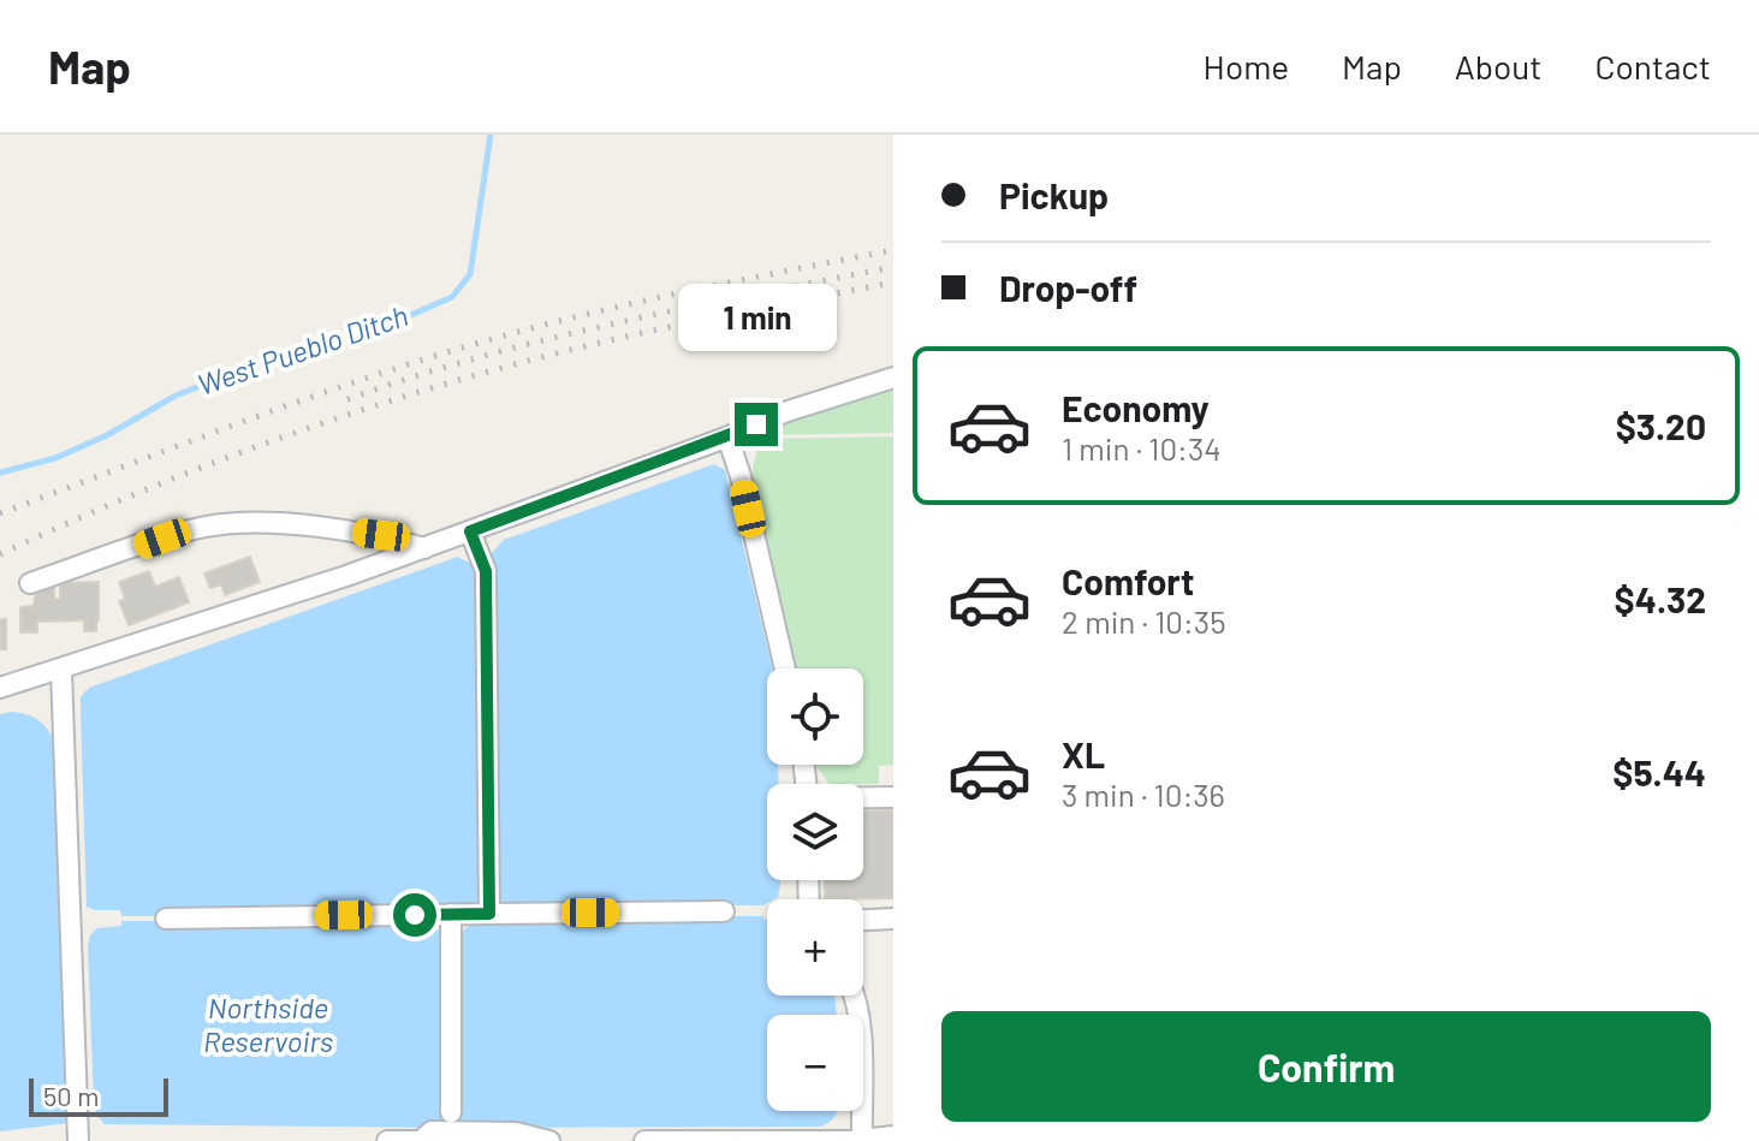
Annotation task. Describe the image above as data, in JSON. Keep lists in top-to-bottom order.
{
  "water": ["West Pueblo Ditch", "Northside Reservoirs"],
  "scale_bar": "50 m",
  "page": {
    "header": "Map",
    "nav": [
      "Home",
      "Map",
      "About",
      "Contact"
    ],
    "banner": ["Pickup", "Drop-off"],
    "bubble": "1 min",
    "list": [
      {
        "name": "Economy",
        "note": "1 min · 10:34",
        "value": "$3.20"
      },
      {
        "name": "Comfort",
        "note": "2 min · 10:35",
        "value": "$4.32"
      },
      {
        "name": "XL",
        "note": "3 min · 10:36",
        "value": "$5.44"
      }
    ],
    "map_buttons": ["+", "−"],
    "buttons": "Confirm",
    "scale": "50 m"
  }
}
